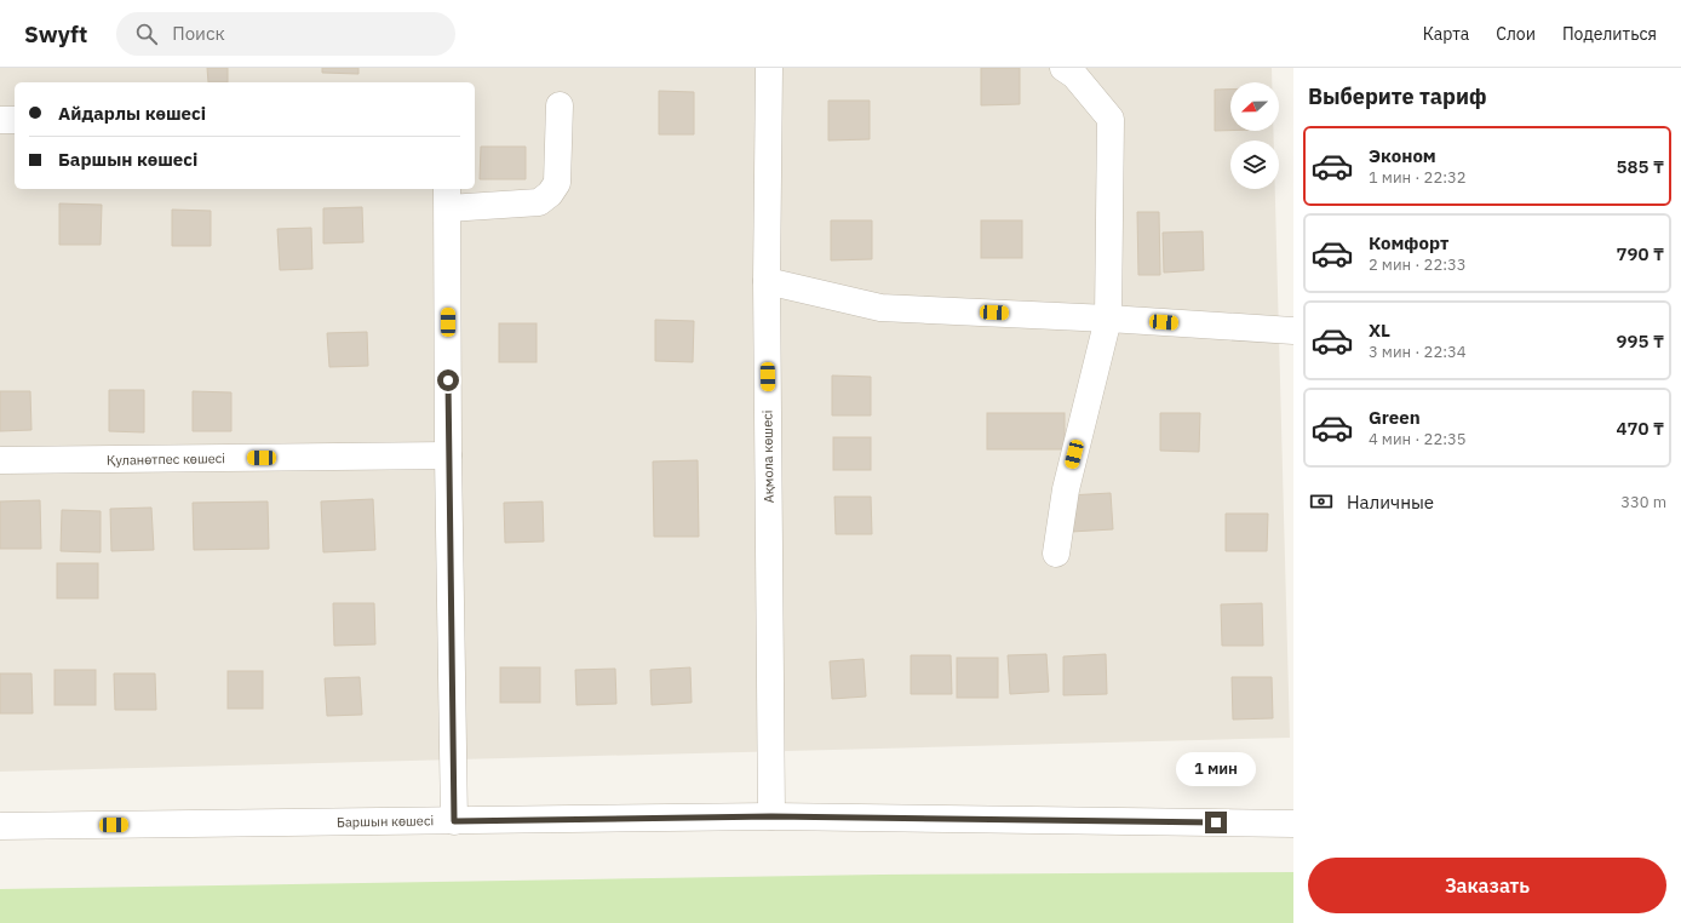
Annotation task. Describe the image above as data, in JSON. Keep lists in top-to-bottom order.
{
  "streets": {
    "street": ["Ақмола көшесі", "Қуланөтпес көшесі", "Баршын көшесі"]
  },
  "crossings": [
    ["Ақмола көшесі", "Баршын көшесі"]
  ],
  "north": "left",
  "page": {
    "header": "Swyft",
    "search": "Поиск",
    "nav": ["Карта", "Слои", "Поделиться"],
    "heading": "Выберите тариф",
    "banner": ["Айдарлы көшесі", "Баршын көшесі"],
    "list": [
      {
        "name": "Эконом",
        "note": "1 мин · 22:32",
        "value": "585 ₸"
      },
      {
        "name": "Комфорт",
        "note": "2 мин · 22:33",
        "value": "790 ₸"
      },
      {
        "name": "XL",
        "note": "3 мин · 22:34",
        "value": "995 ₸"
      },
      {
        "name": "Green",
        "note": "4 мин · 22:35",
        "value": "470 ₸"
      }
    ],
    "pay": ["Наличные", "330 m"],
    "bubble": "1 мин",
    "buttons": "Заказать"
  }
}
